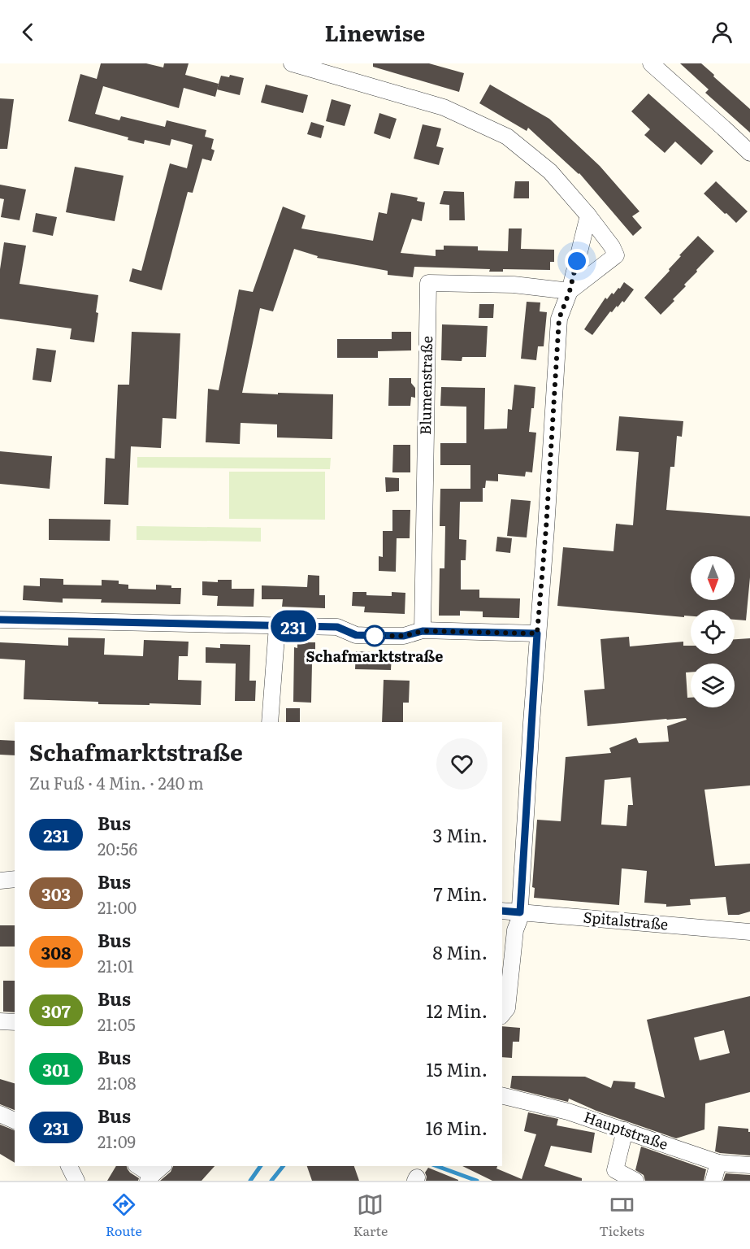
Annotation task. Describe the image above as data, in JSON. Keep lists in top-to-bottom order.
{
  "streets": {
    "street": ["Blumenstraße", "Spitalstraße", "Hauptstraße"]
  },
  "places": ["Schafmarktstraße"],
  "lines": ["bus line 231"],
  "north": "bottom",
  "page": {
    "header": "Linewise",
    "on_map": "231",
    "heading": ["Schafmarktstraße", "Zu Fuß · 4 Min. · 240 m"],
    "list": [
      {
        "mark": "231",
        "name": "Bus",
        "note": "20:56",
        "value": "3 Min."
      },
      {
        "mark": "303",
        "name": "Bus",
        "note": "21:00",
        "value": "7 Min."
      },
      {
        "mark": "308",
        "name": "Bus",
        "note": "21:01",
        "value": "8 Min."
      },
      {
        "mark": "307",
        "name": "Bus",
        "note": "21:05",
        "value": "12 Min."
      },
      {
        "mark": "301",
        "name": "Bus",
        "note": "21:08",
        "value": "15 Min."
      },
      {
        "mark": "231",
        "name": "Bus",
        "note": "21:09",
        "value": "16 Min."
      }
    ],
    "tabs": ["Route", "Karte", "Tickets"]
  }
}
